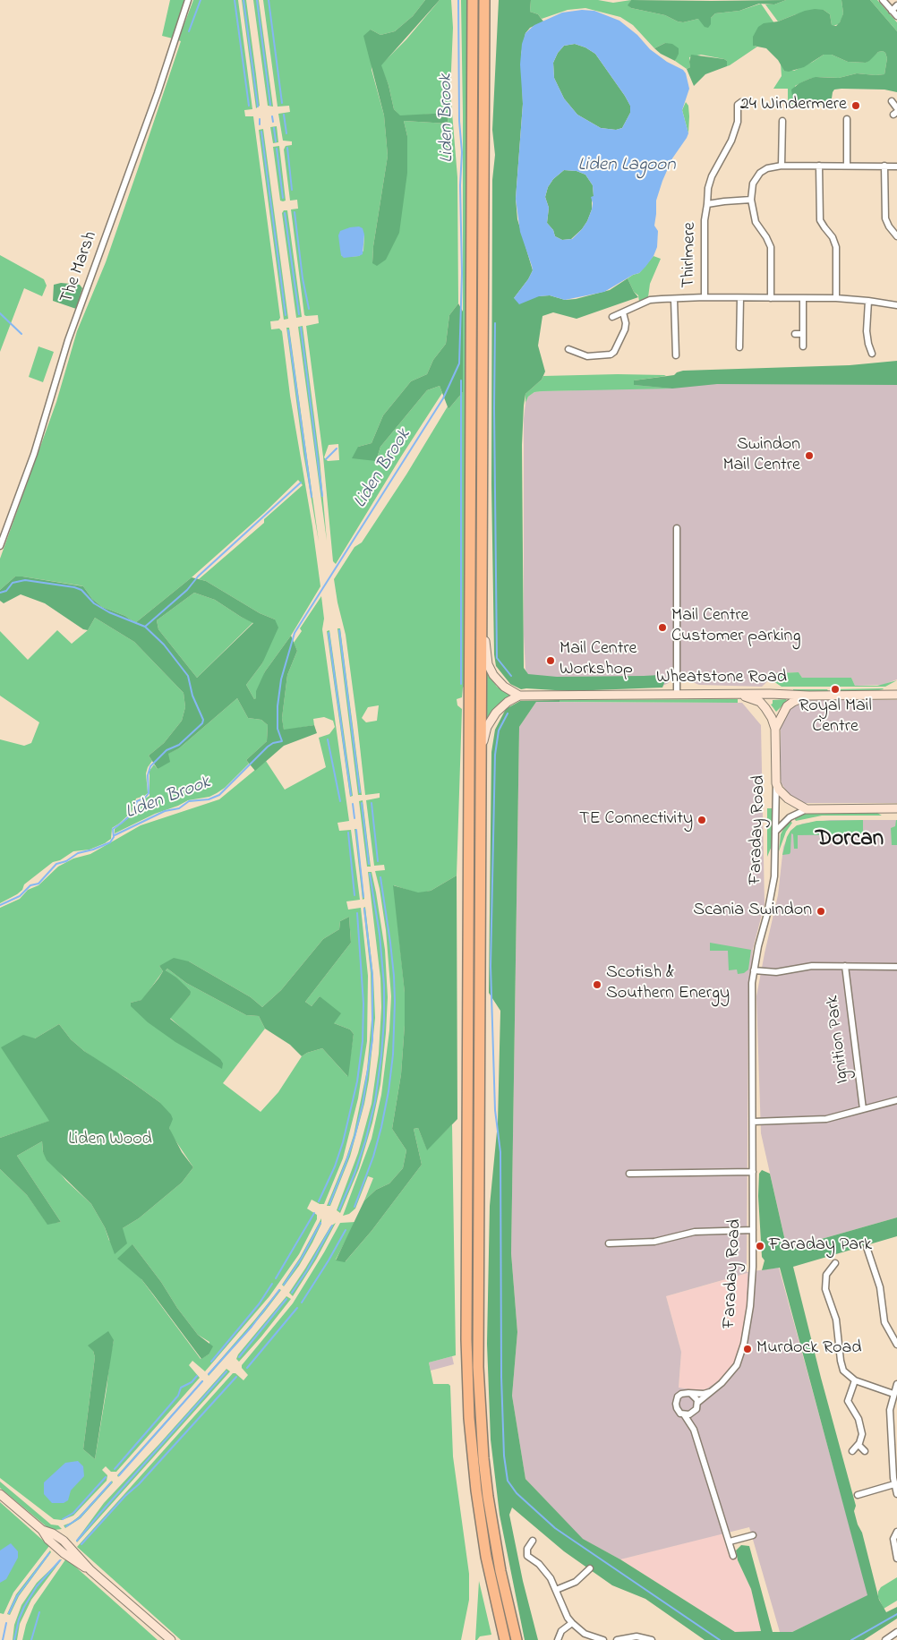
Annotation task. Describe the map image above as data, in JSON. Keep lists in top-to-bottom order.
{
  "streets": {
    "main road": ["Wheatstone Road", "Faraday Road"],
    "street": ["Thirlmere", "The Marsh", "Ignition Park"]
  },
  "crossings": [
    ["Wheatstone Road", "Faraday Road"]
  ],
  "districts": ["Dorcan"],
  "water": ["Liden Brook", "Liden Lagoon"],
  "parks": ["Liden Wood"],
  "places": [
    "24 Windermere",
    "Swindon Mail Centre",
    "Mail Centre Customer parking",
    "Mail Centre Workshop",
    "Royal Mail Centre",
    "TE Connectivity",
    "Scania Swindon",
    "Scotish & Southern Energy",
    "Faraday Park",
    "Murdock Road"
  ]
}
